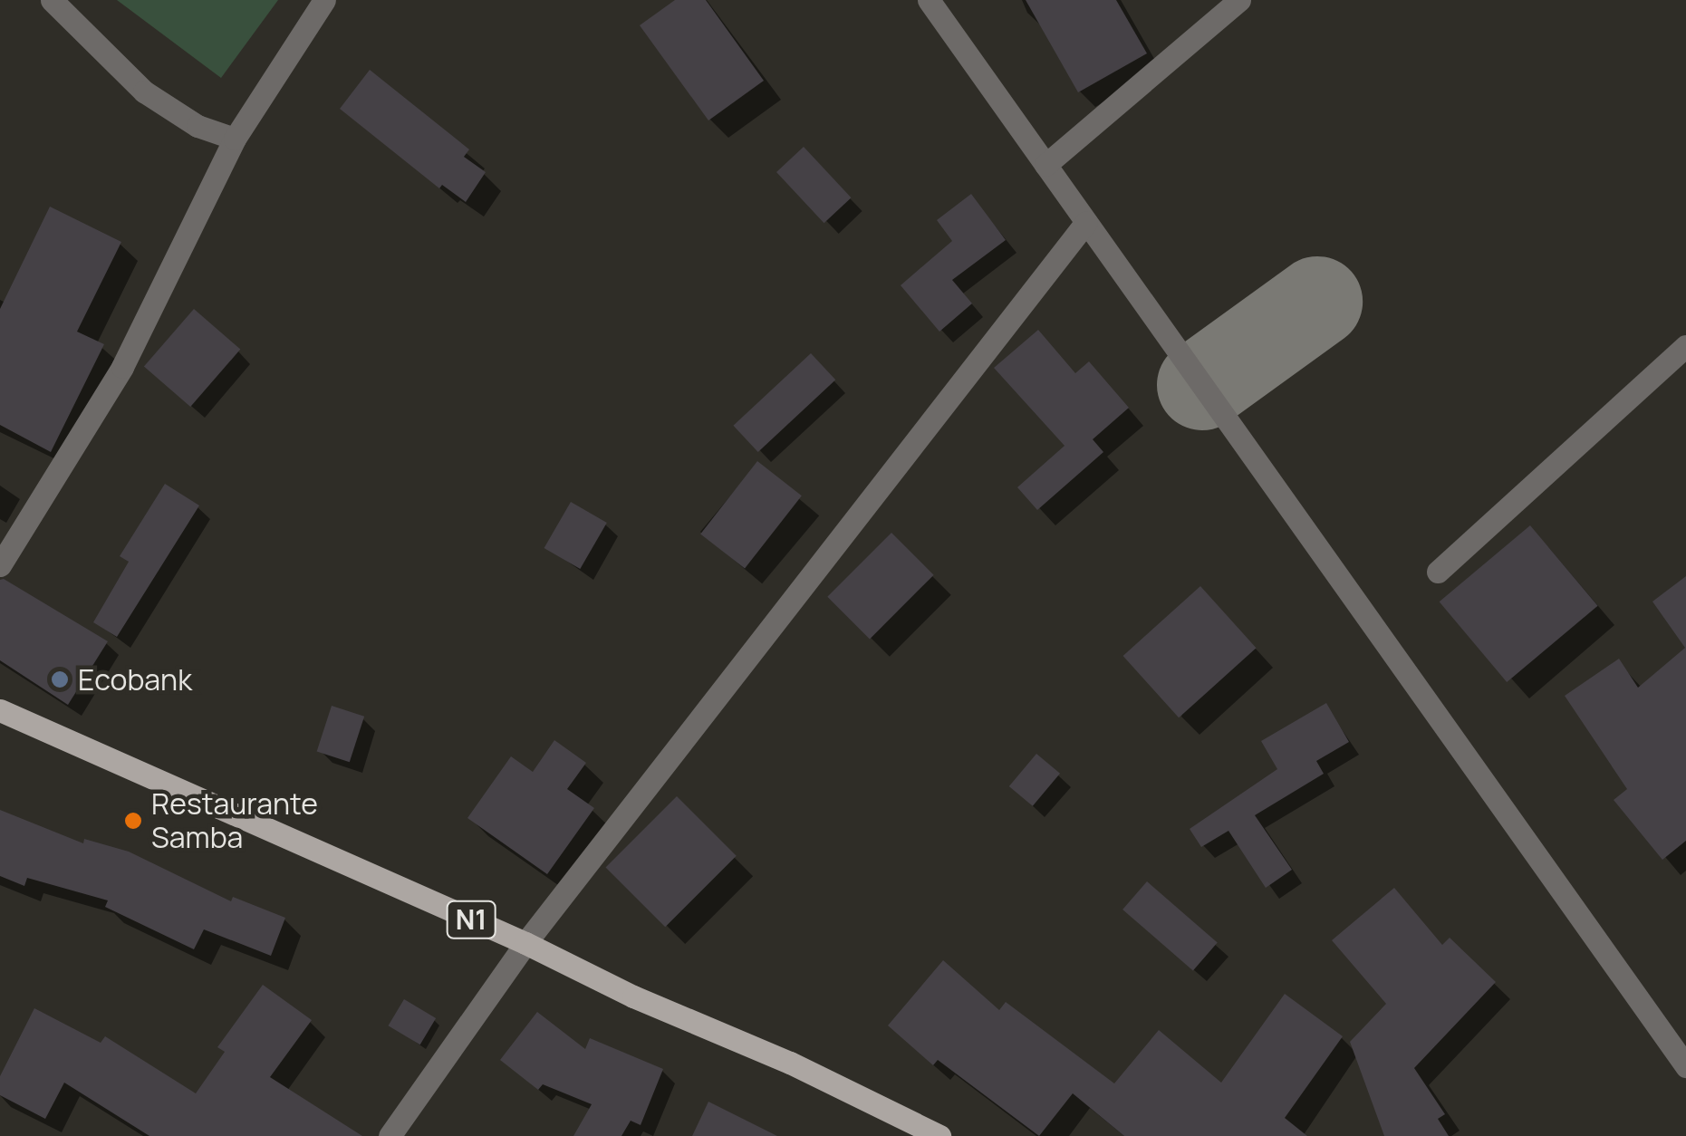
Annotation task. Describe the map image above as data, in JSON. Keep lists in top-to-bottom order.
{
  "streets": {
    "main road": ["N1"]
  },
  "places": ["Ecobank", "Restaurante Samba"]
}
